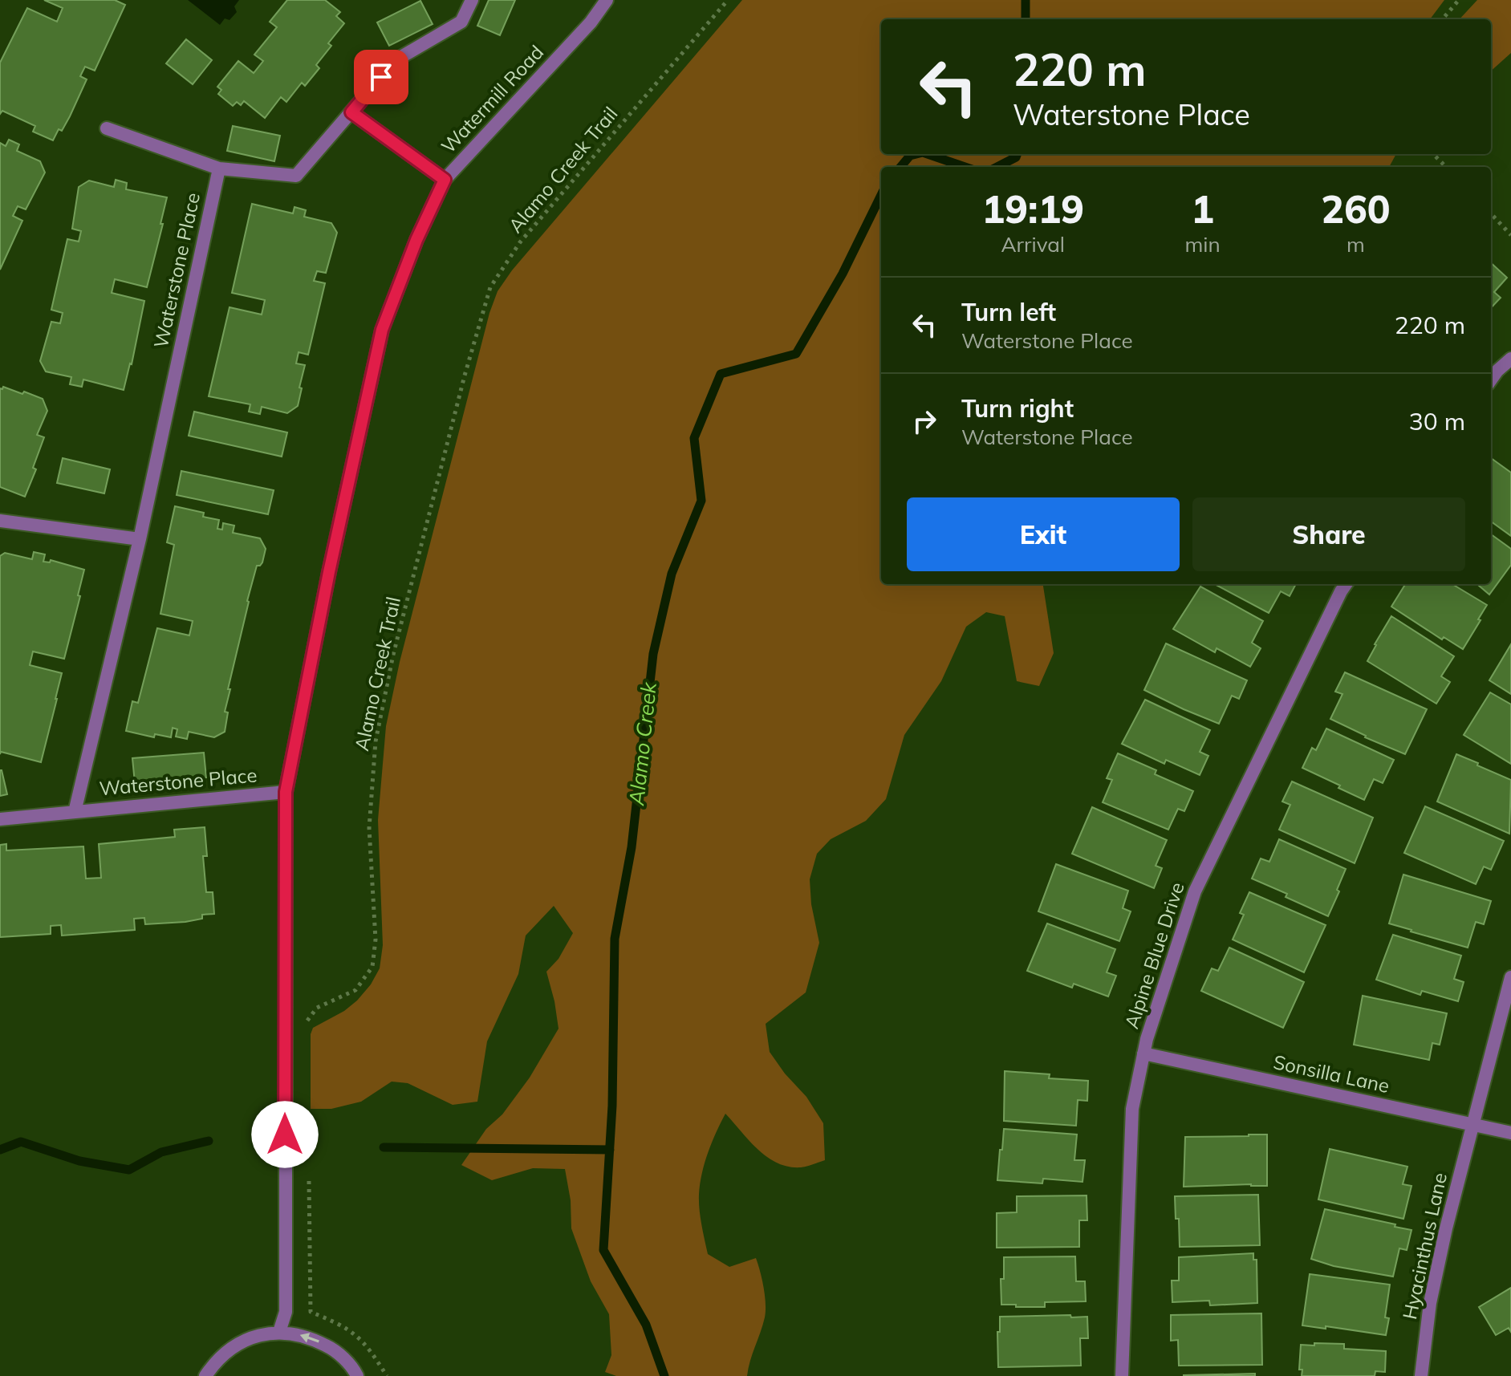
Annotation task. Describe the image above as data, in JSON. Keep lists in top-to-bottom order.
{
  "streets": {
    "street": [
      "Watermill Road",
      "Waterstone Place",
      "Alpine Blue Drive",
      "Sonsilla Lane",
      "Hyacinthus Lane"
    ],
    "path": ["Alamo Creek Trail"]
  },
  "crossings": [
    ["Watermill Road", "Waterstone Place"],
    ["Alpine Blue Drive", "Sonsilla Lane"],
    ["Sonsilla Lane", "Hyacinthus Lane"]
  ],
  "water": ["Alamo Creek"],
  "page": {
    "turn": ["220 m", "Waterstone Place"],
    "eta": [
      "19:19",
      "Arrival",
      "1",
      "min",
      "260",
      "m"
    ],
    "list": [
      {
        "name": "Turn left",
        "note": "Waterstone Place",
        "value": "220 m"
      },
      {
        "name": "Turn right",
        "note": "Waterstone Place",
        "value": "30 m"
      }
    ],
    "buttons": ["Exit", "Share"]
  }
}
